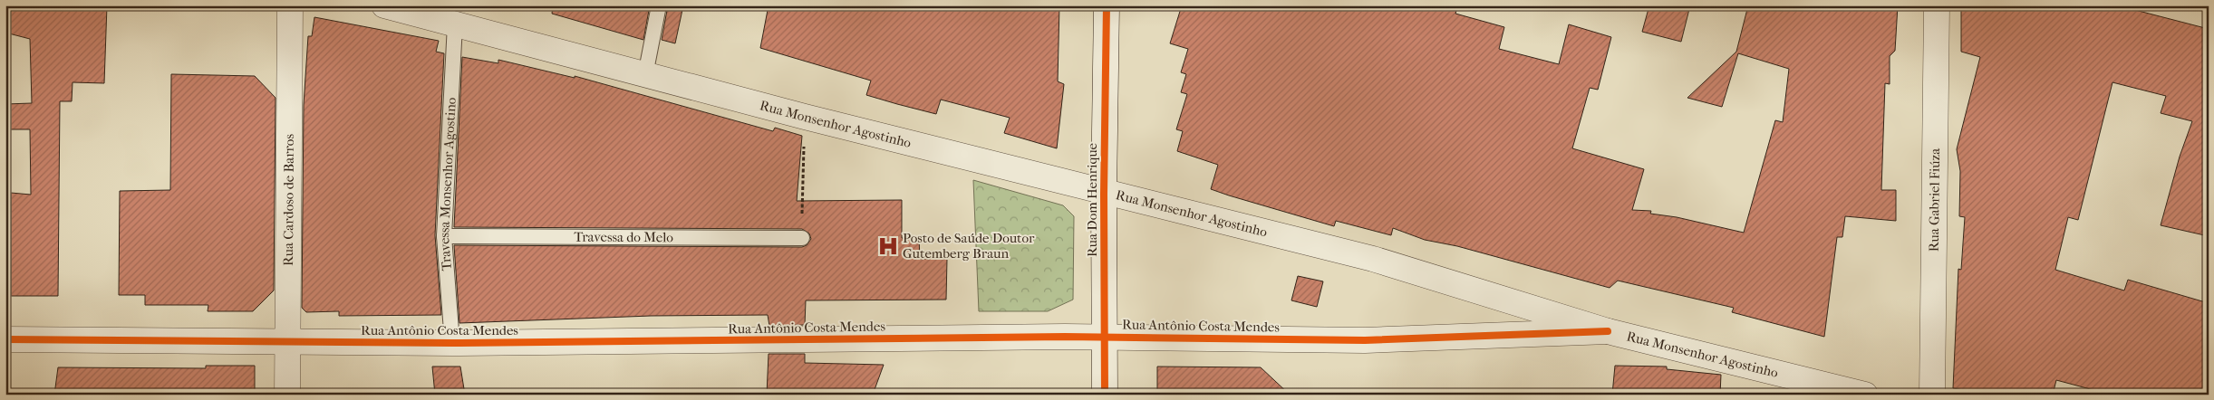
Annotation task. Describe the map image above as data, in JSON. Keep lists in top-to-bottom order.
{
  "streets": {
    "street": [
      "Rua Monsenhor Agostinho",
      "Rua Cardoso de Barros",
      "Rua Dom Henrique",
      "Rua Gabriel Fiúza",
      "Rua Antônio Costa Mendes"
    ],
    "lane": ["Travessa Monsenhor Agostino", "Travessa do Melo"]
  },
  "crossings": [
    ["Rua Monsenhor Agostinho", "Travessa Monsenhor Agostino"],
    ["Rua Monsenhor Agostinho", "Rua Dom Henrique"],
    ["Rua Monsenhor Agostinho", "Rua Antônio Costa Mendes"],
    ["Travessa Monsenhor Agostino", "Travessa do Melo"],
    ["Travessa Monsenhor Agostino", "Rua Antônio Costa Mendes"],
    ["Rua Cardoso de Barros", "Rua Antônio Costa Mendes"],
    ["Rua Dom Henrique", "Rua Antônio Costa Mendes"]
  ],
  "places": {
    "hospital": ["Posto de Saúde Doutor Gutemberg Braun"]
  }
}
